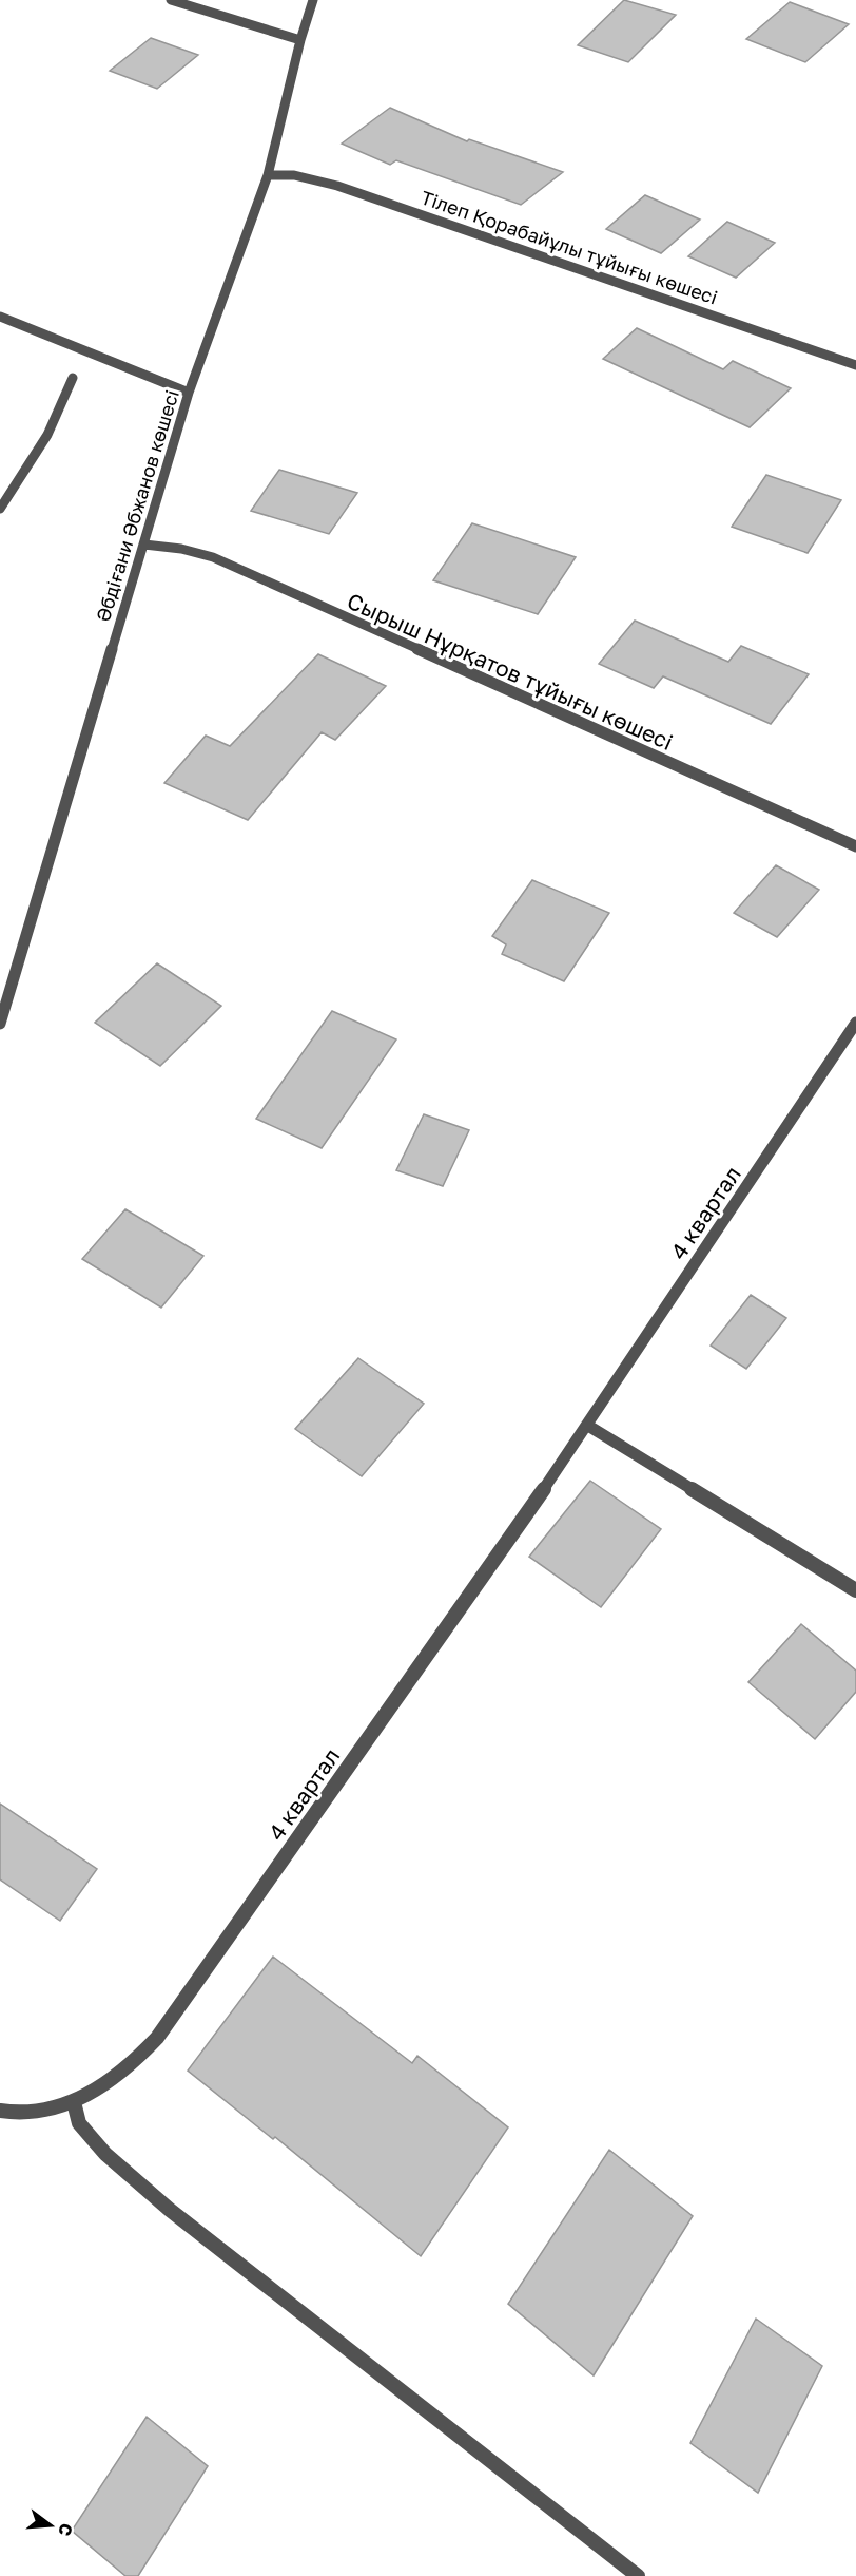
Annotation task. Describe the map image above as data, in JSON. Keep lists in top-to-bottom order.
{
  "streets": {
    "street": [
      "Тілеп Қорабайұлы тұйығы көшесі",
      "Әбдіғани Әбжанов көшесі",
      "Сырыш Нұрқатов тұйығы көшесі",
      "4 квартал"
    ]
  },
  "crossings": [
    ["Тілеп Қорабайұлы тұйығы көшесі", "Әбдіғани Әбжанов көшесі"],
    ["Әбдіғани Әбжанов көшесі", "Сырыш Нұрқатов тұйығы көшесі"]
  ],
  "north": "right"
}
